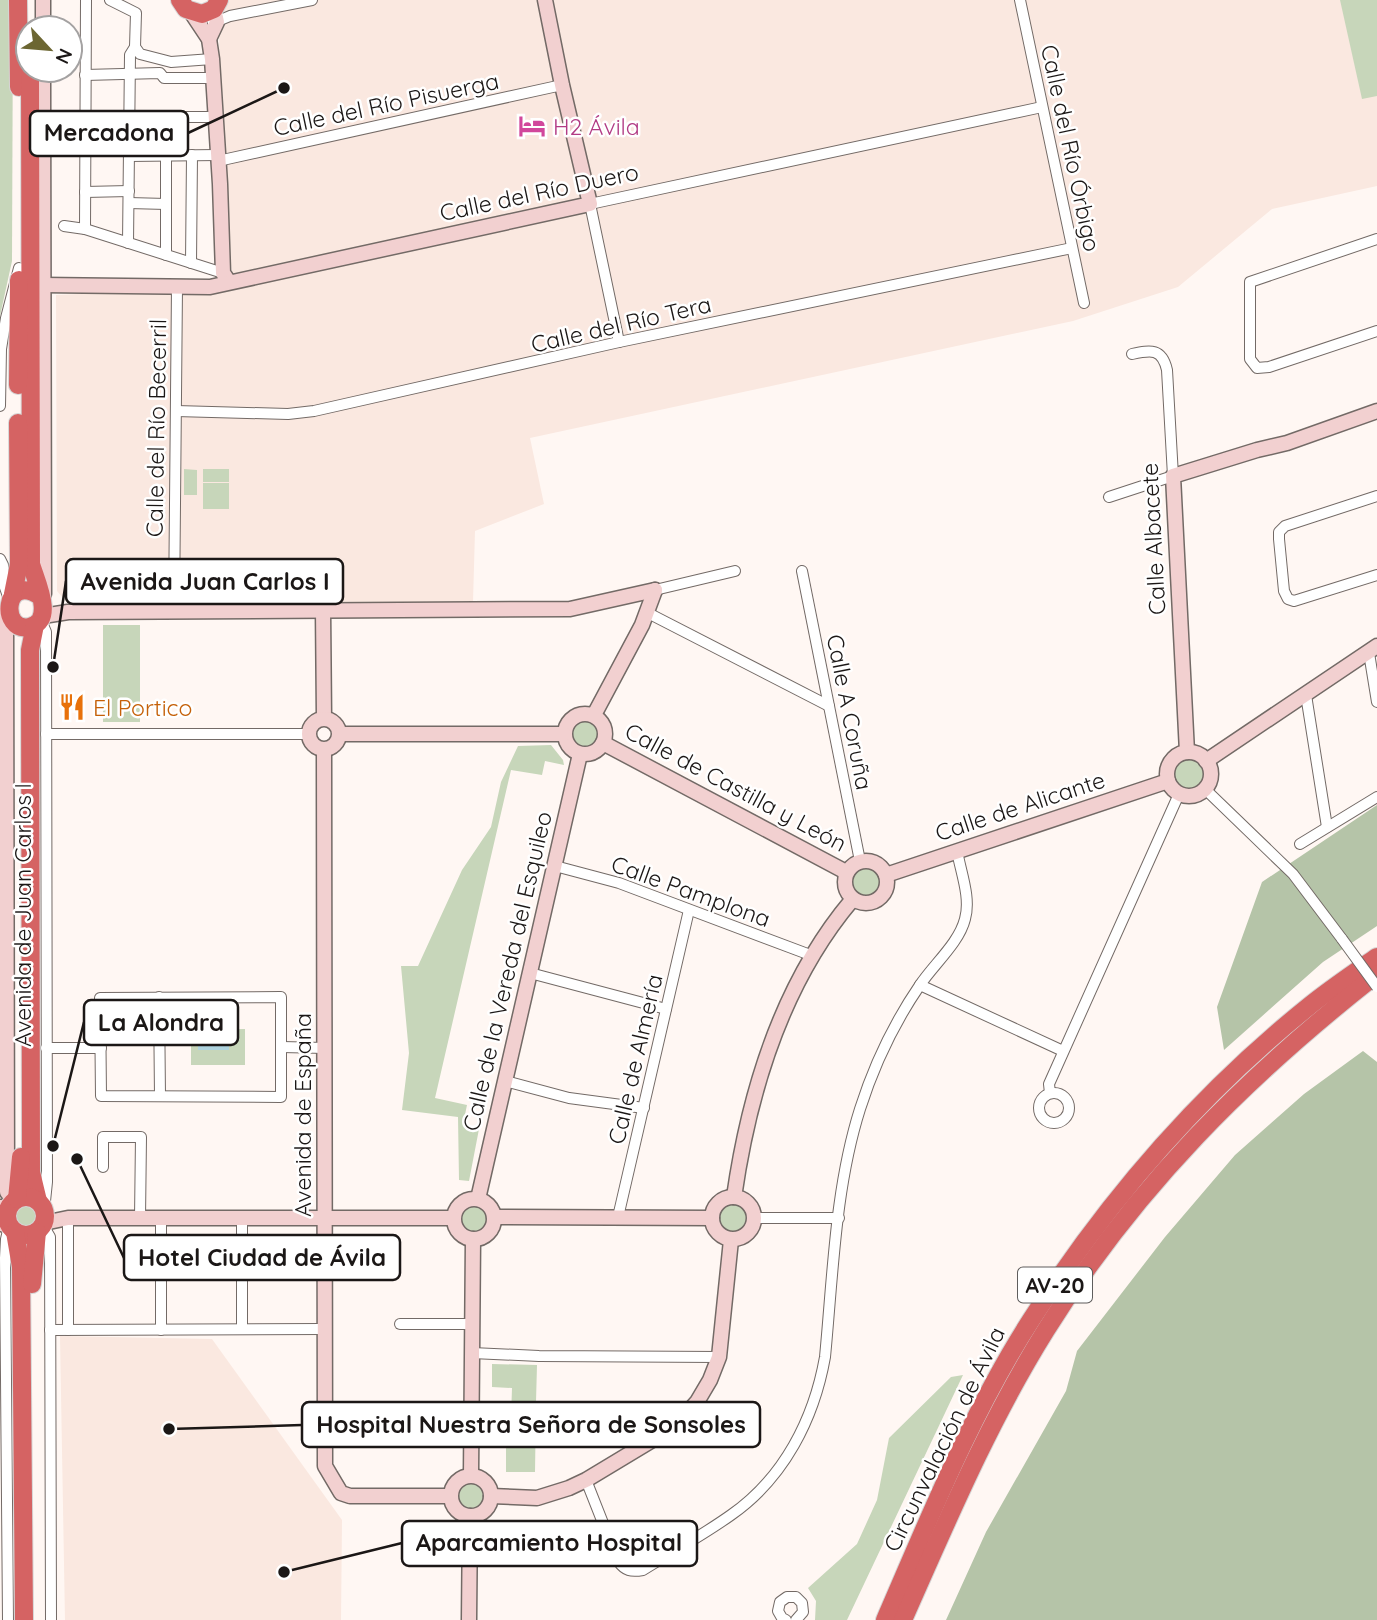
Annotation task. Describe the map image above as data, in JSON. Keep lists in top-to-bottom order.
{
  "streets": {
    "highway": ["Avenida de Juan Carlos I", "AV-20", "Circunvalación de Ávila"],
    "street": [
      "Calle del Río Pisuerga",
      "Calle del Río Órbigo",
      "Calle del Río Duero",
      "Calle del Río Tera",
      "Calle del Río Becerril",
      "Calle Albacete",
      "Calle A Coruña",
      "Calle de Castilla y León",
      "Calle de Alicante",
      "Calle Pamplona",
      "Calle de la Vereda del Esquileo",
      "Calle de Almería",
      "Avenida de España"
    ]
  },
  "crossings": [
    ["Calle del Río Órbigo", "Calle del Río Duero"],
    ["Calle del Río Órbigo", "Calle del Río Tera"],
    ["Calle del Río Duero", "Calle del Río Becerril"],
    ["Calle del Río Duero", "Avenida de Juan Carlos I"],
    ["Calle del Río Tera", "Calle del Río Becerril"],
    ["Calle Albacete", "Calle de Alicante"],
    ["Calle A Coruña", "Calle de Castilla y León"],
    ["Calle A Coruña", "Calle de Alicante"],
    ["Calle de Castilla y León", "Calle de Alicante"],
    ["Calle de Castilla y León", "Calle de la Vereda del Esquileo"],
    ["Calle Pamplona", "Calle de la Vereda del Esquileo"],
    ["Calle Pamplona", "Calle de Almería"]
  ],
  "places": {
    "other": [
      "Mercadona",
      "Avenida Juan Carlos I",
      "La Alondra",
      "Hotel Ciudad de Ávila",
      "Hospital Nuestra Señora de Sonsoles",
      "Aparcamiento Hospital"
    ],
    "hotel": ["H2 Ávila"],
    "restaurant": ["El Portico"]
  },
  "north": "bottom right"
}
